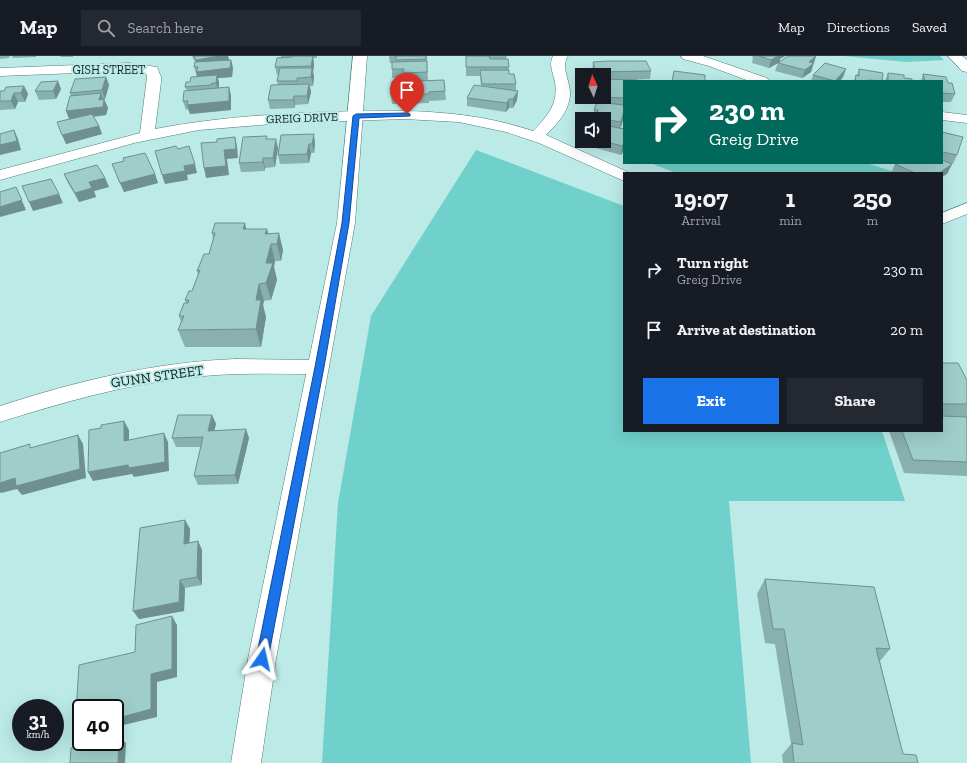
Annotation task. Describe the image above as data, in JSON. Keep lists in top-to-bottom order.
{
  "streets": {
    "street": ["GISH STREET", "GREIG DRIVE", "GUNN STREET"]
  },
  "crossings": [
    ["GISH STREET", "GREIG DRIVE"]
  ],
  "north": "top",
  "page": {
    "header": "Map",
    "search": "Search here",
    "nav": ["Map", "Directions", "Saved"],
    "turn": ["230 m", "Greig Drive"],
    "eta": [
      "19:07",
      "Arrival",
      "1",
      "min",
      "250",
      "m"
    ],
    "list": [
      {
        "name": "Turn right",
        "note": "Greig Drive",
        "value": "230 m"
      },
      {
        "name": "Arrive at destination",
        "value": "20 m"
      }
    ],
    "buttons": ["Exit", "Share"],
    "speed": "31 km/h",
    "limit": "40"
  }
}
